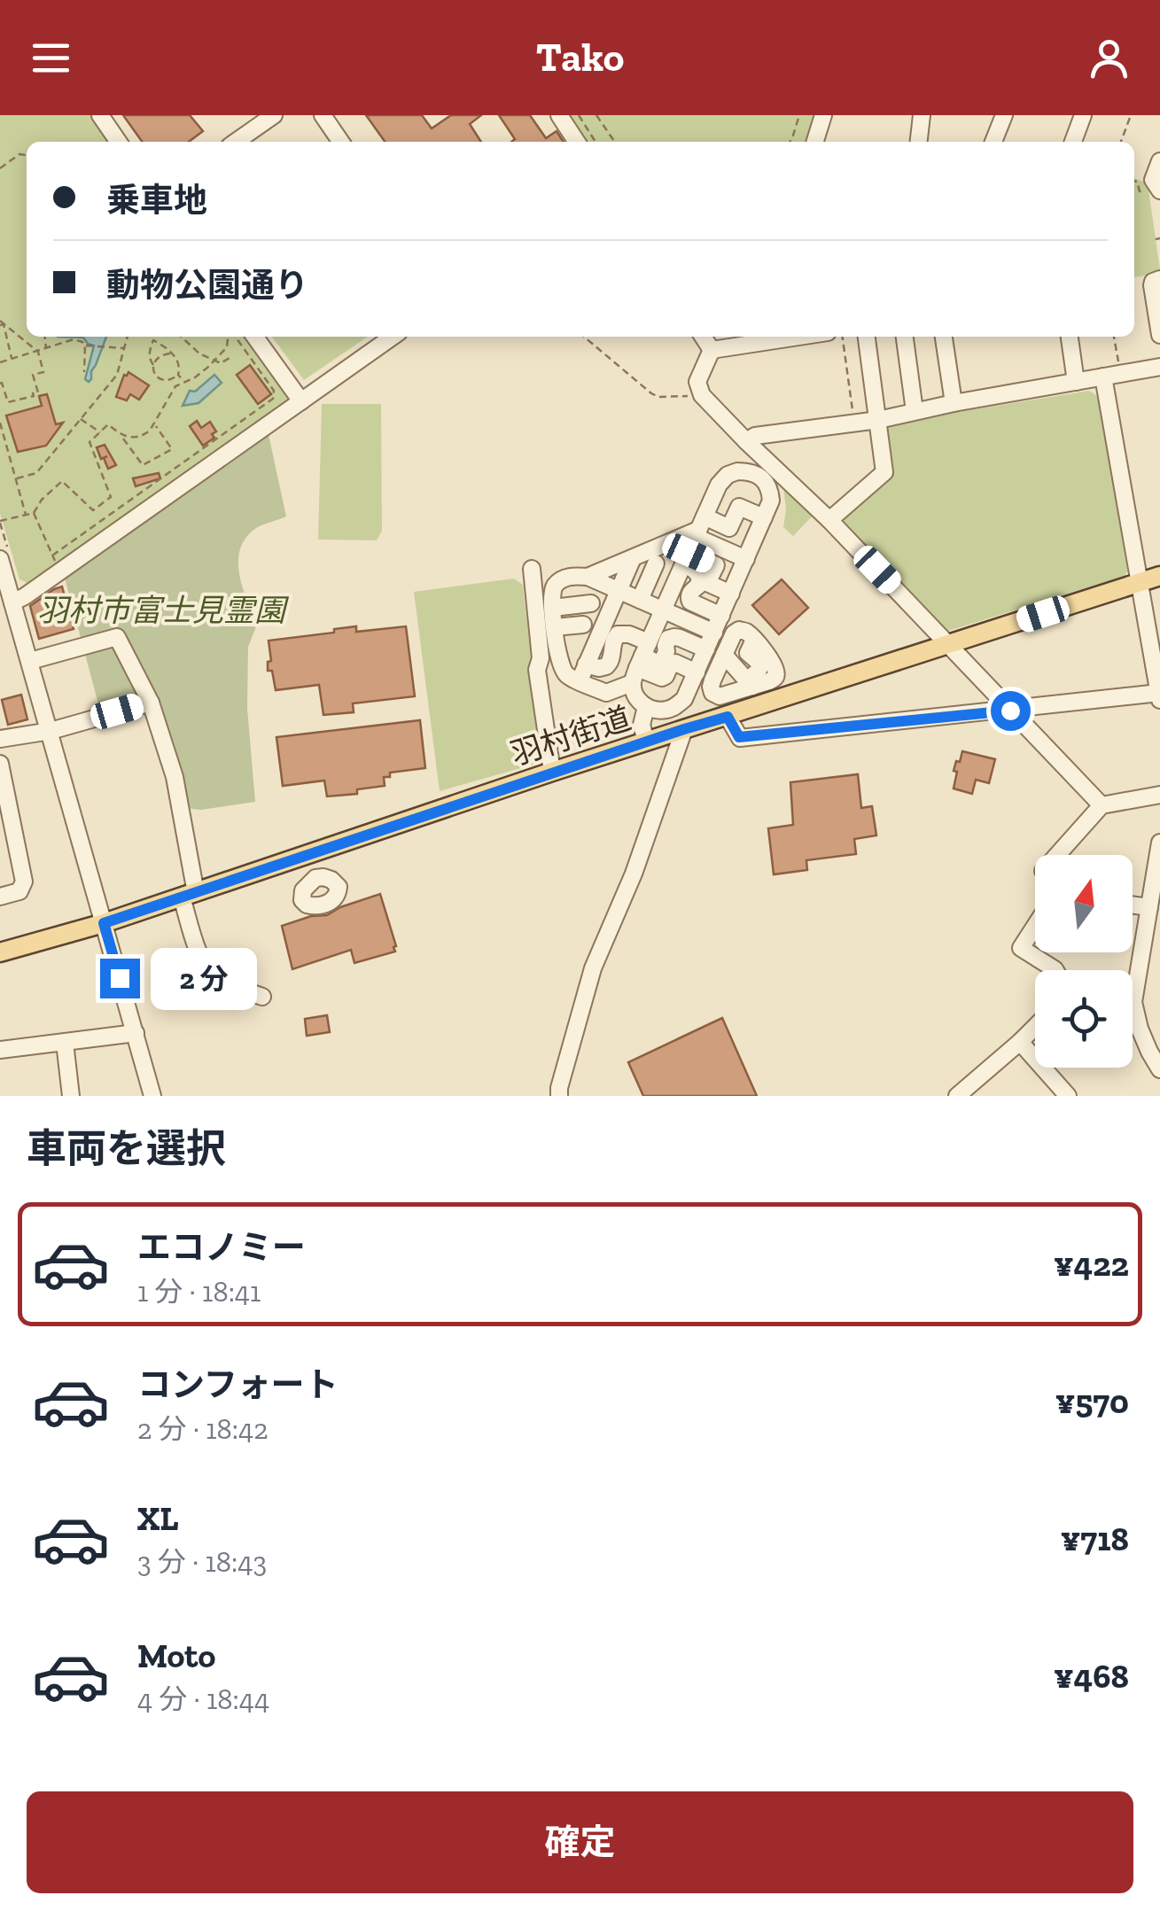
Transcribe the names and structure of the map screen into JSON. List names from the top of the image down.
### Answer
{
  "streets": {
    "main road": ["羽村街道"]
  },
  "parks": ["羽村市富士見霊園"],
  "north": "top",
  "page": {
    "header": "Tako",
    "banner": ["乗車地", "動物公園通り"],
    "bubble": "2 分",
    "heading": "車両を選択",
    "list": [
      {
        "name": "エコノミー",
        "note": "1 分 · 18:41",
        "value": "¥422"
      },
      {
        "name": "コンフォート",
        "note": "2 分 · 18:42",
        "value": "¥570"
      },
      {
        "name": "XL",
        "note": "3 分 · 18:43",
        "value": "¥718"
      },
      {
        "name": "Moto",
        "note": "4 分 · 18:44",
        "value": "¥468"
      }
    ],
    "buttons": "確定"
  }
}
